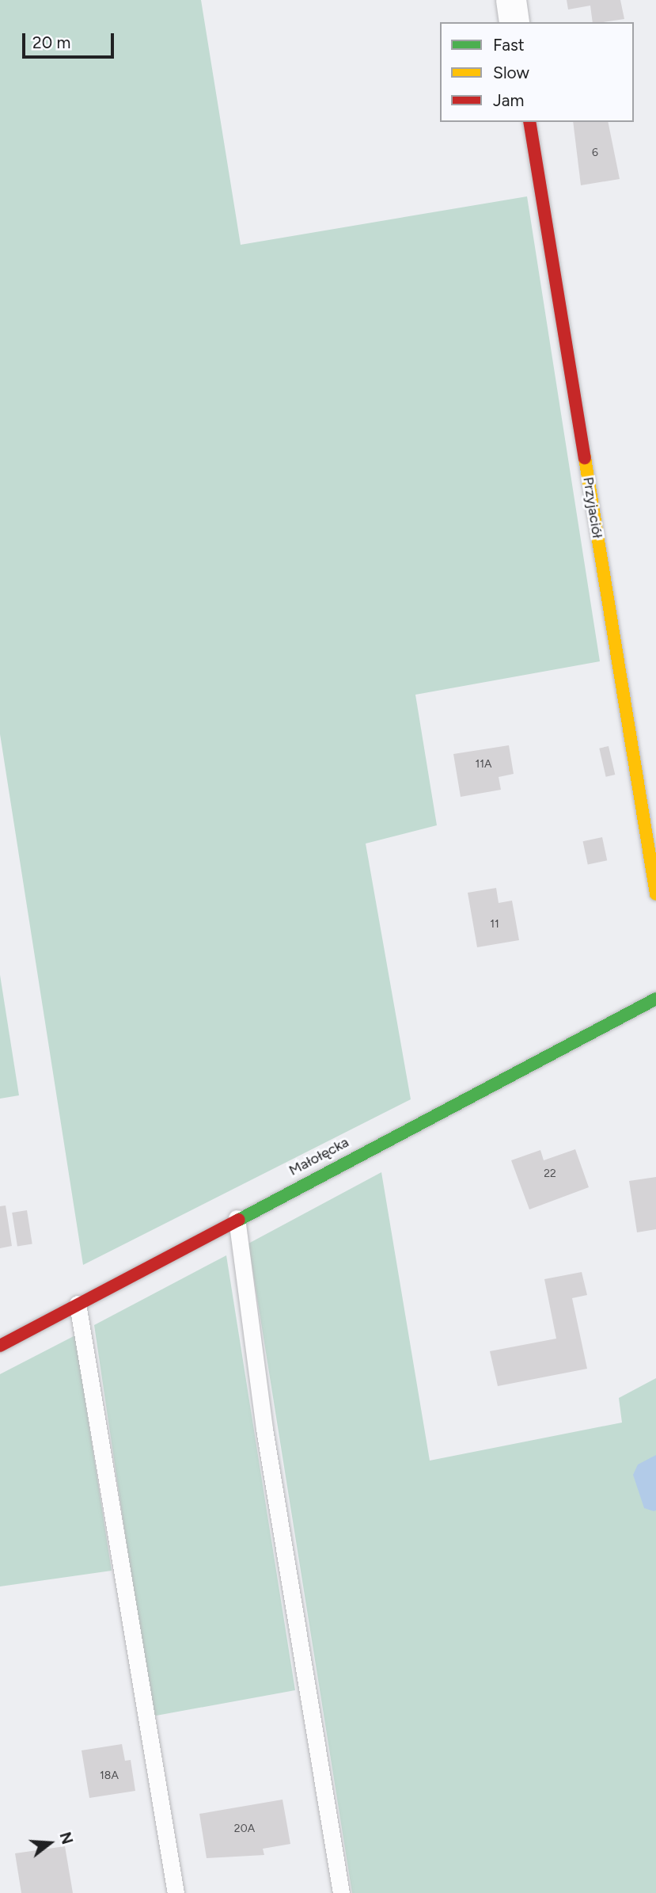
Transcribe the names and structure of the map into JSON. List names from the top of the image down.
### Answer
{
  "streets": {
    "street": ["Przyjaciół", "Małołęcka"]
  },
  "house_numbers": [
    "6",
    "11A",
    "11",
    "22",
    "18A",
    "20A"
  ],
  "legend": ["Fast", "Slow", "Jam"],
  "scale_bar": "20 m",
  "north": "right"
}
